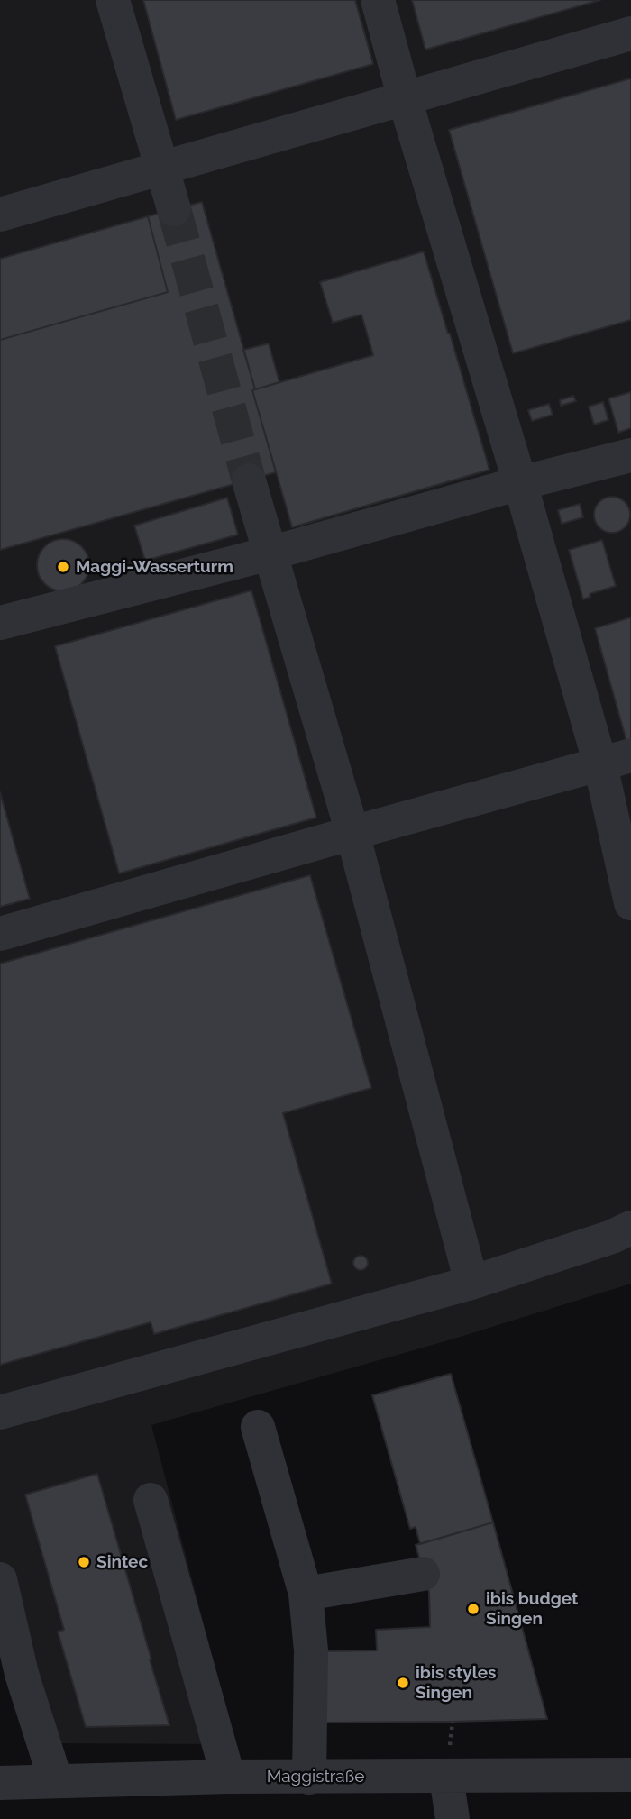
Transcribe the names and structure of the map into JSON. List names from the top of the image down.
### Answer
{
  "streets": {
    "street": ["Maggistraße"]
  },
  "places": [
    "Maggi-Wasserturm",
    "Sintec",
    "ibis budget Singen",
    "ibis styles Singen"
  ]
}
